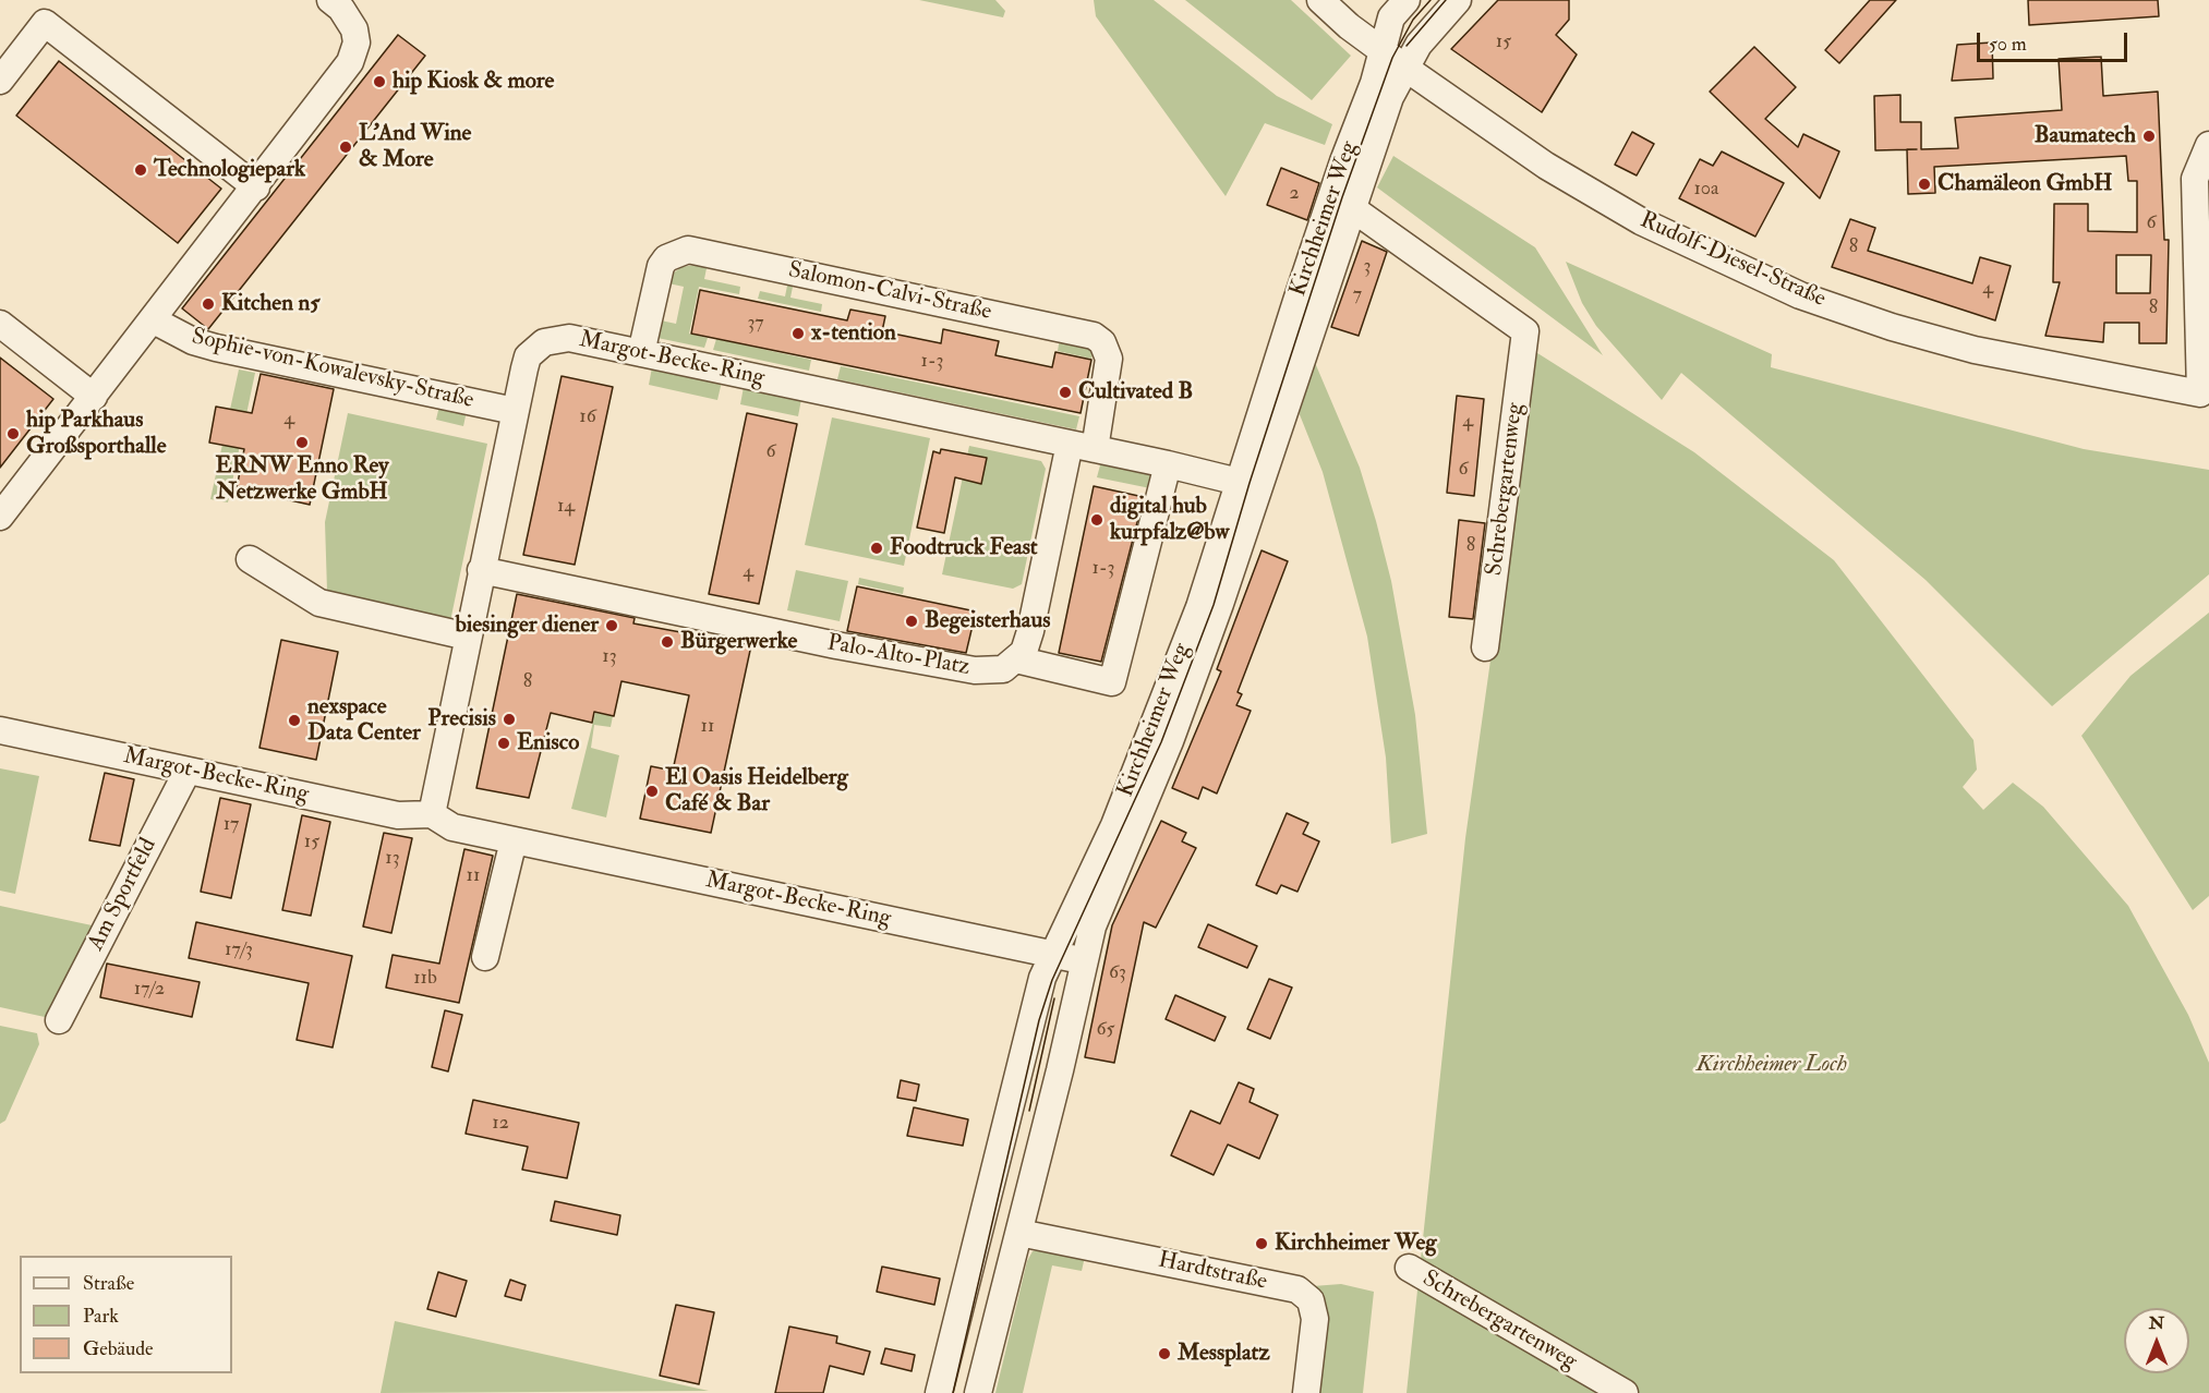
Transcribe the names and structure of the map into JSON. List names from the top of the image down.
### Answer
{
  "streets": {
    "street": [
      "Kirchheimer Weg",
      "Rudolf-Diesel-Straße",
      "Salomon-Calvi-Straße",
      "Margot-Becke-Ring",
      "Sophie-von-Kowalevsky-Straße",
      "Schrebergartenweg",
      "Palo-Alto-Platz",
      "Am Sportfeld",
      "Hardtstraße"
    ]
  },
  "crossings": [
    ["Kirchheimer Weg", "Rudolf-Diesel-Straße"],
    ["Kirchheimer Weg", "Margot-Becke-Ring"],
    ["Kirchheimer Weg", "Schrebergartenweg"],
    ["Kirchheimer Weg", "Hardtstraße"],
    ["Salomon-Calvi-Straße", "Margot-Becke-Ring"],
    ["Margot-Becke-Ring", "Sophie-von-Kowalevsky-Straße"],
    ["Margot-Becke-Ring", "Palo-Alto-Platz"],
    ["Margot-Becke-Ring", "Am Sportfeld"]
  ],
  "parks": ["Kirchheimer Loch"],
  "places": [
    "hip Kiosk & more",
    "Baumatech",
    "L'And Wine & More",
    "Technologiepark",
    "Chamäleon GmbH",
    "Kitchen n5",
    "x-tention",
    "Cultivated B",
    "hip Parkhaus Großsporthalle",
    "ERNW Enno Rey Netzwerke GmbH",
    "digital hub kurpfalz@bw",
    "Foodtruck Feast",
    "Begeisterhaus",
    "biesinger diener",
    "Bürgerwerke",
    "Precisis",
    "nexspace Data Center",
    "Enisco",
    "El Oasis Heidelberg Café & Bar",
    "Kirchheimer Weg",
    "Messplatz"
  ],
  "house_numbers": [
    "15",
    "10a",
    "2",
    "6",
    "8",
    "3",
    "4",
    "7",
    "8",
    "37",
    "1-3",
    "16",
    "4",
    "4",
    "6",
    "6",
    "14",
    "8",
    "1-3",
    "4",
    "13",
    "8",
    "11",
    "17",
    "15",
    "13",
    "11",
    "17/3",
    "63",
    "11b",
    "17/2",
    "65",
    "12"
  ],
  "legend": ["Straße", "Park", "Gebäude"],
  "scale_bar": "50 m",
  "north": "top"
}
